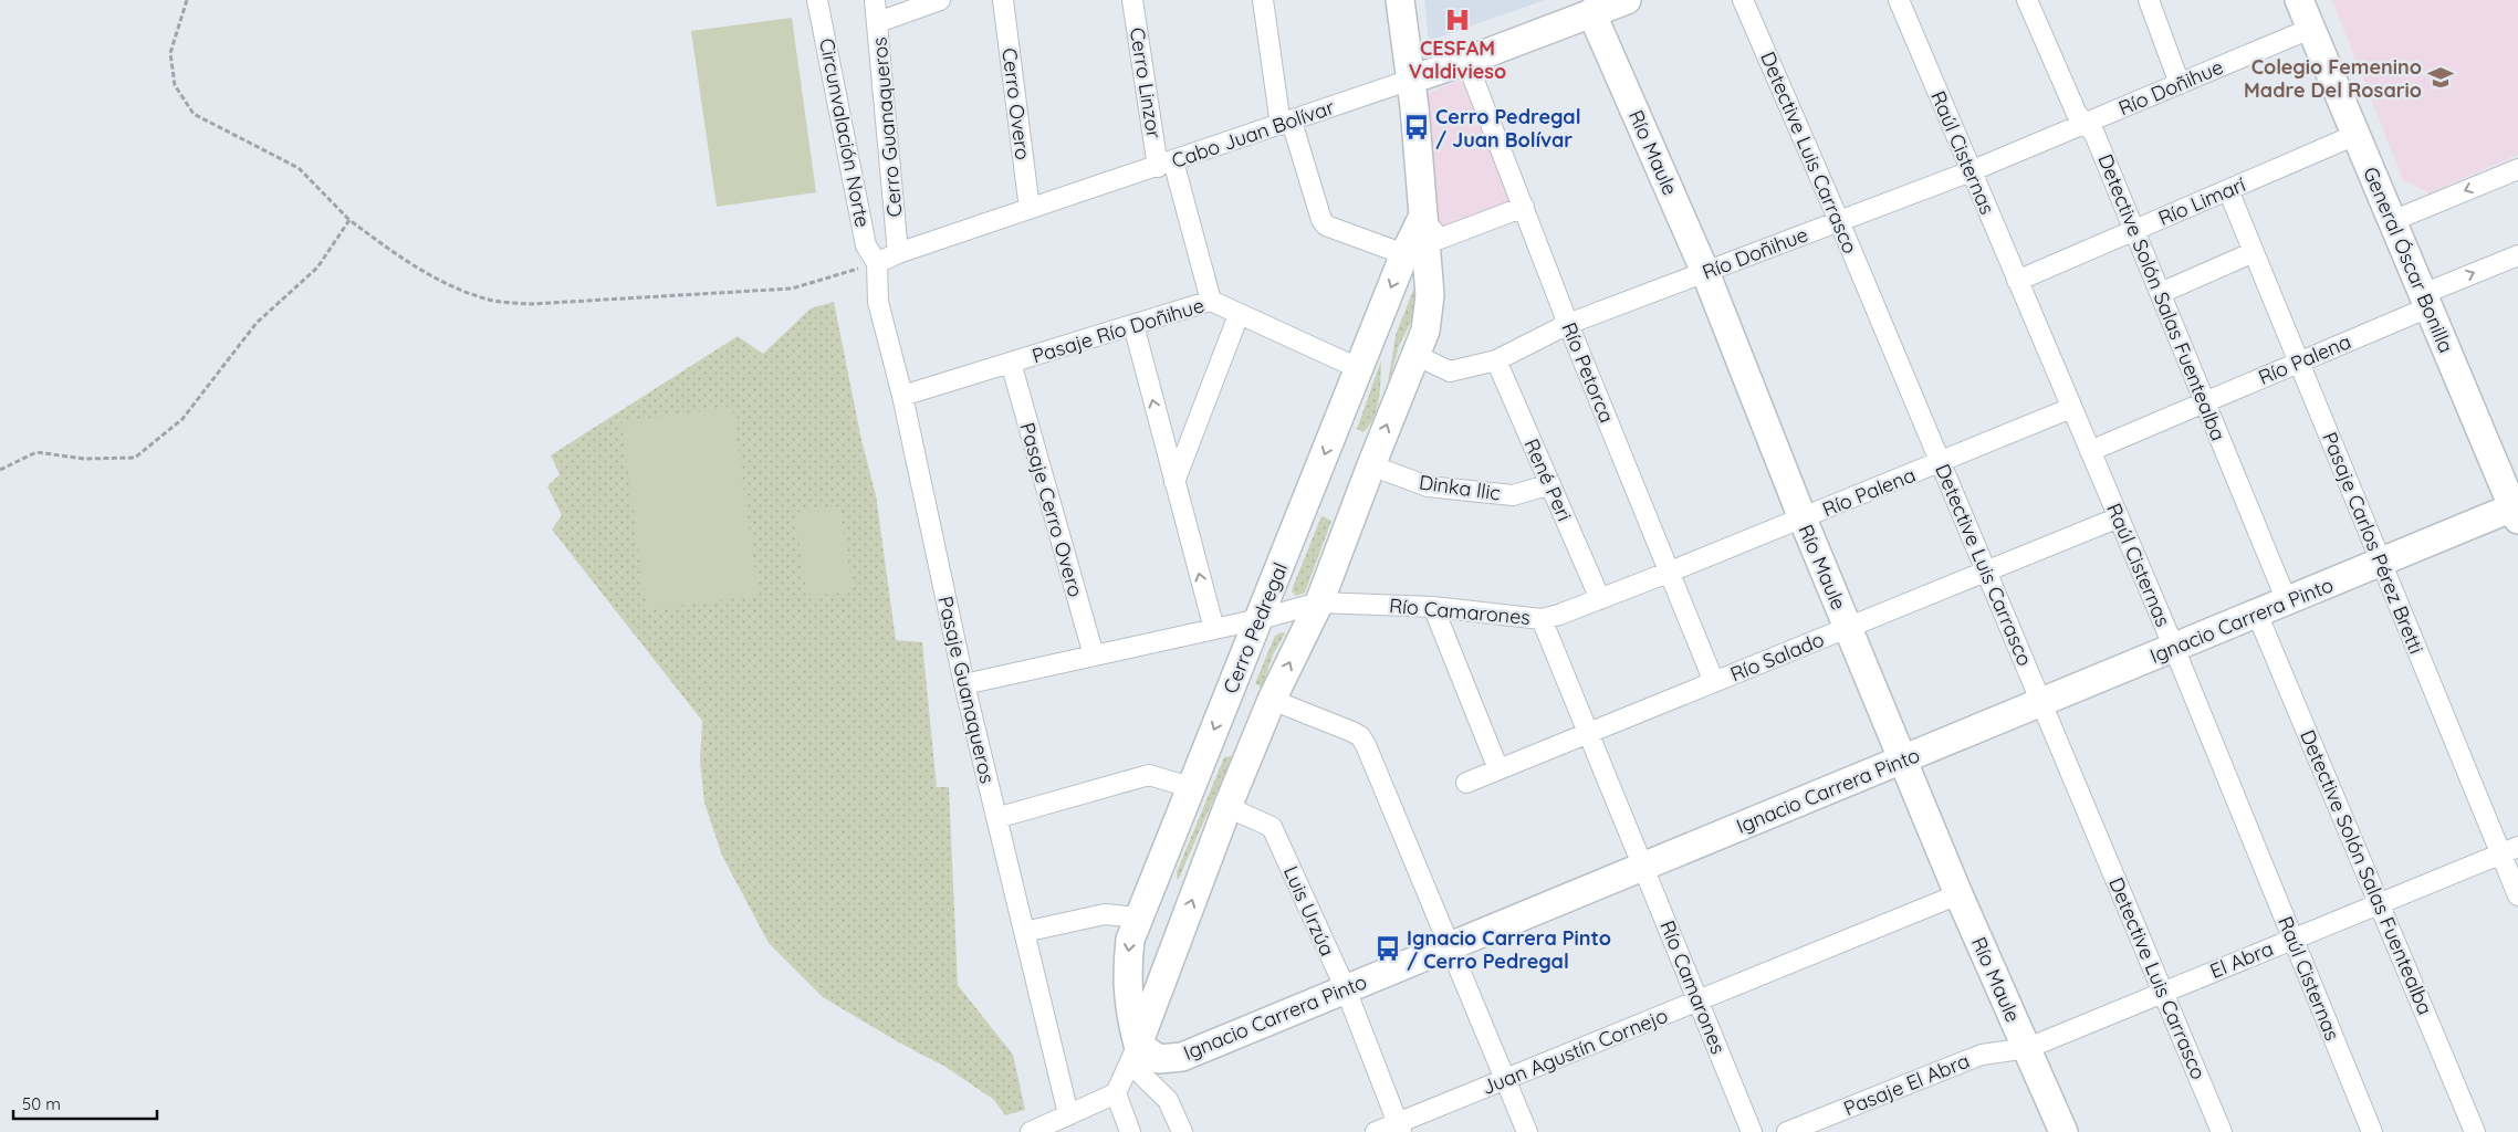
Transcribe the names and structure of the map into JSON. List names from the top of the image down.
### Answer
{
  "streets": {
    "street": [
      "Cerro Linzor",
      "Río Doñihue",
      "Cerro Overo",
      "Cerro Guanaqueros",
      "Circunvalación Norte",
      "Cabo Juan Bolívar",
      "Río Maule",
      "Detective Luis Carrasco",
      "Raúl Cisternas",
      "Río Limarí",
      "General Óscar Bonilla",
      "Detective Solón Salas Fuentealba",
      "Pasaje Río Doñihue",
      "Río Palena",
      "Río Petorca",
      "René Peri",
      "Dinka llic",
      "Pasaje Cerro Overo",
      "Pasaje Carlos Pérez Bretti",
      "Río Camarones",
      "Ignacio Carrera Pinto",
      "Cerro Pedregal",
      "Río Salado",
      "Pasaje Guanaqueros",
      "Luis Urzúa",
      "El Abra",
      "Juan Agustín Cornejo",
      "Pasaje El Abra"
    ]
  },
  "crossings": [
    ["Cerro Linzor", "Cabo Juan Bolívar"],
    ["Cerro Linzor", "Pasaje Río Doñihue"],
    ["Río Doñihue", "Río Maule"],
    ["Río Doñihue", "Detective Luis Carrasco"],
    ["Río Doñihue", "Raúl Cisternas"],
    ["Río Doñihue", "General Óscar Bonilla"],
    ["Río Doñihue", "Detective Solón Salas Fuentealba"],
    ["Río Doñihue", "Río Petorca"],
    ["Río Doñihue", "René Peri"],
    ["Cerro Overo", "Cabo Juan Bolívar"],
    ["Cerro Guanaqueros", "Cabo Juan Bolívar"],
    ["Circunvalación Norte", "Cabo Juan Bolívar"],
    ["Circunvalación Norte", "Pasaje Guanaqueros"],
    ["Cabo Juan Bolívar", "Río Maule"],
    ["Cabo Juan Bolívar", "Río Petorca"],
    ["Cabo Juan Bolívar", "Pasaje Guanaqueros"],
    ["Río Maule", "Río Palena"],
    ["Río Maule", "Ignacio Carrera Pinto"],
    ["Río Maule", "Río Salado"],
    ["Río Maule", "El Abra"],
    ["Río Maule", "Juan Agustín Cornejo"],
    ["Río Maule", "Pasaje El Abra"],
    ["Detective Luis Carrasco", "Río Palena"],
    ["Detective Luis Carrasco", "Ignacio Carrera Pinto"],
    ["Detective Luis Carrasco", "Río Salado"],
    ["Detective Luis Carrasco", "El Abra"],
    ["Raúl Cisternas", "Río Limarí"],
    ["Raúl Cisternas", "Río Palena"],
    ["Raúl Cisternas", "Ignacio Carrera Pinto"],
    ["Raúl Cisternas", "Río Salado"],
    ["Raúl Cisternas", "El Abra"],
    ["Río Limarí", "General Óscar Bonilla"],
    ["Río Limarí", "Detective Solón Salas Fuentealba"],
    ["Río Limarí", "Pasaje Carlos Pérez Bretti"],
    ["General Óscar Bonilla", "Río Palena"],
    ["General Óscar Bonilla", "Ignacio Carrera Pinto"],
    ["Detective Solón Salas Fuentealba", "Río Palena"],
    ["Detective Solón Salas Fuentealba", "Ignacio Carrera Pinto"],
    ["Detective Solón Salas Fuentealba", "El Abra"],
    ["Pasaje Río Doñihue", "Pasaje Cerro Overo"],
    ["Pasaje Río Doñihue", "Cerro Pedregal"],
    ["Pasaje Río Doñihue", "Pasaje Guanaqueros"],
    ["Río Palena", "Río Petorca"],
    ["Río Palena", "René Peri"],
    ["Río Palena", "Pasaje Carlos Pérez Bretti"],
    ["Río Palena", "Río Camarones"],
    ["Río Petorca", "Río Salado"],
    ["René Peri", "Dinka llic"],
    ["Pasaje Cerro Overo", "Río Camarones"],
    ["Pasaje Carlos Pérez Bretti", "Ignacio Carrera Pinto"],
    ["Pasaje Carlos Pérez Bretti", "El Abra"],
    ["Río Camarones", "Ignacio Carrera Pinto"],
    ["Río Camarones", "Cerro Pedregal"],
    ["Río Camarones", "Río Salado"],
    ["Río Camarones", "Pasaje Guanaqueros"],
    ["Río Camarones", "Juan Agustín Cornejo"],
    ["Ignacio Carrera Pinto", "Cerro Pedregal"],
    ["Ignacio Carrera Pinto", "Luis Urzúa"],
    ["Luis Urzúa", "Juan Agustín Cornejo"],
    ["El Abra", "Pasaje El Abra"]
  ],
  "places": {
    "hospital": ["CESFAM Valdivieso"],
    "school or university": ["Colegio Femenino Madre Del Rosario"],
    "bus stop": ["Cerro Pedregal / Juan Bolívar", "Ignacio Carrera Pinto / Cerro Pedregal"]
  },
  "scale_bar": "50 m"
}
